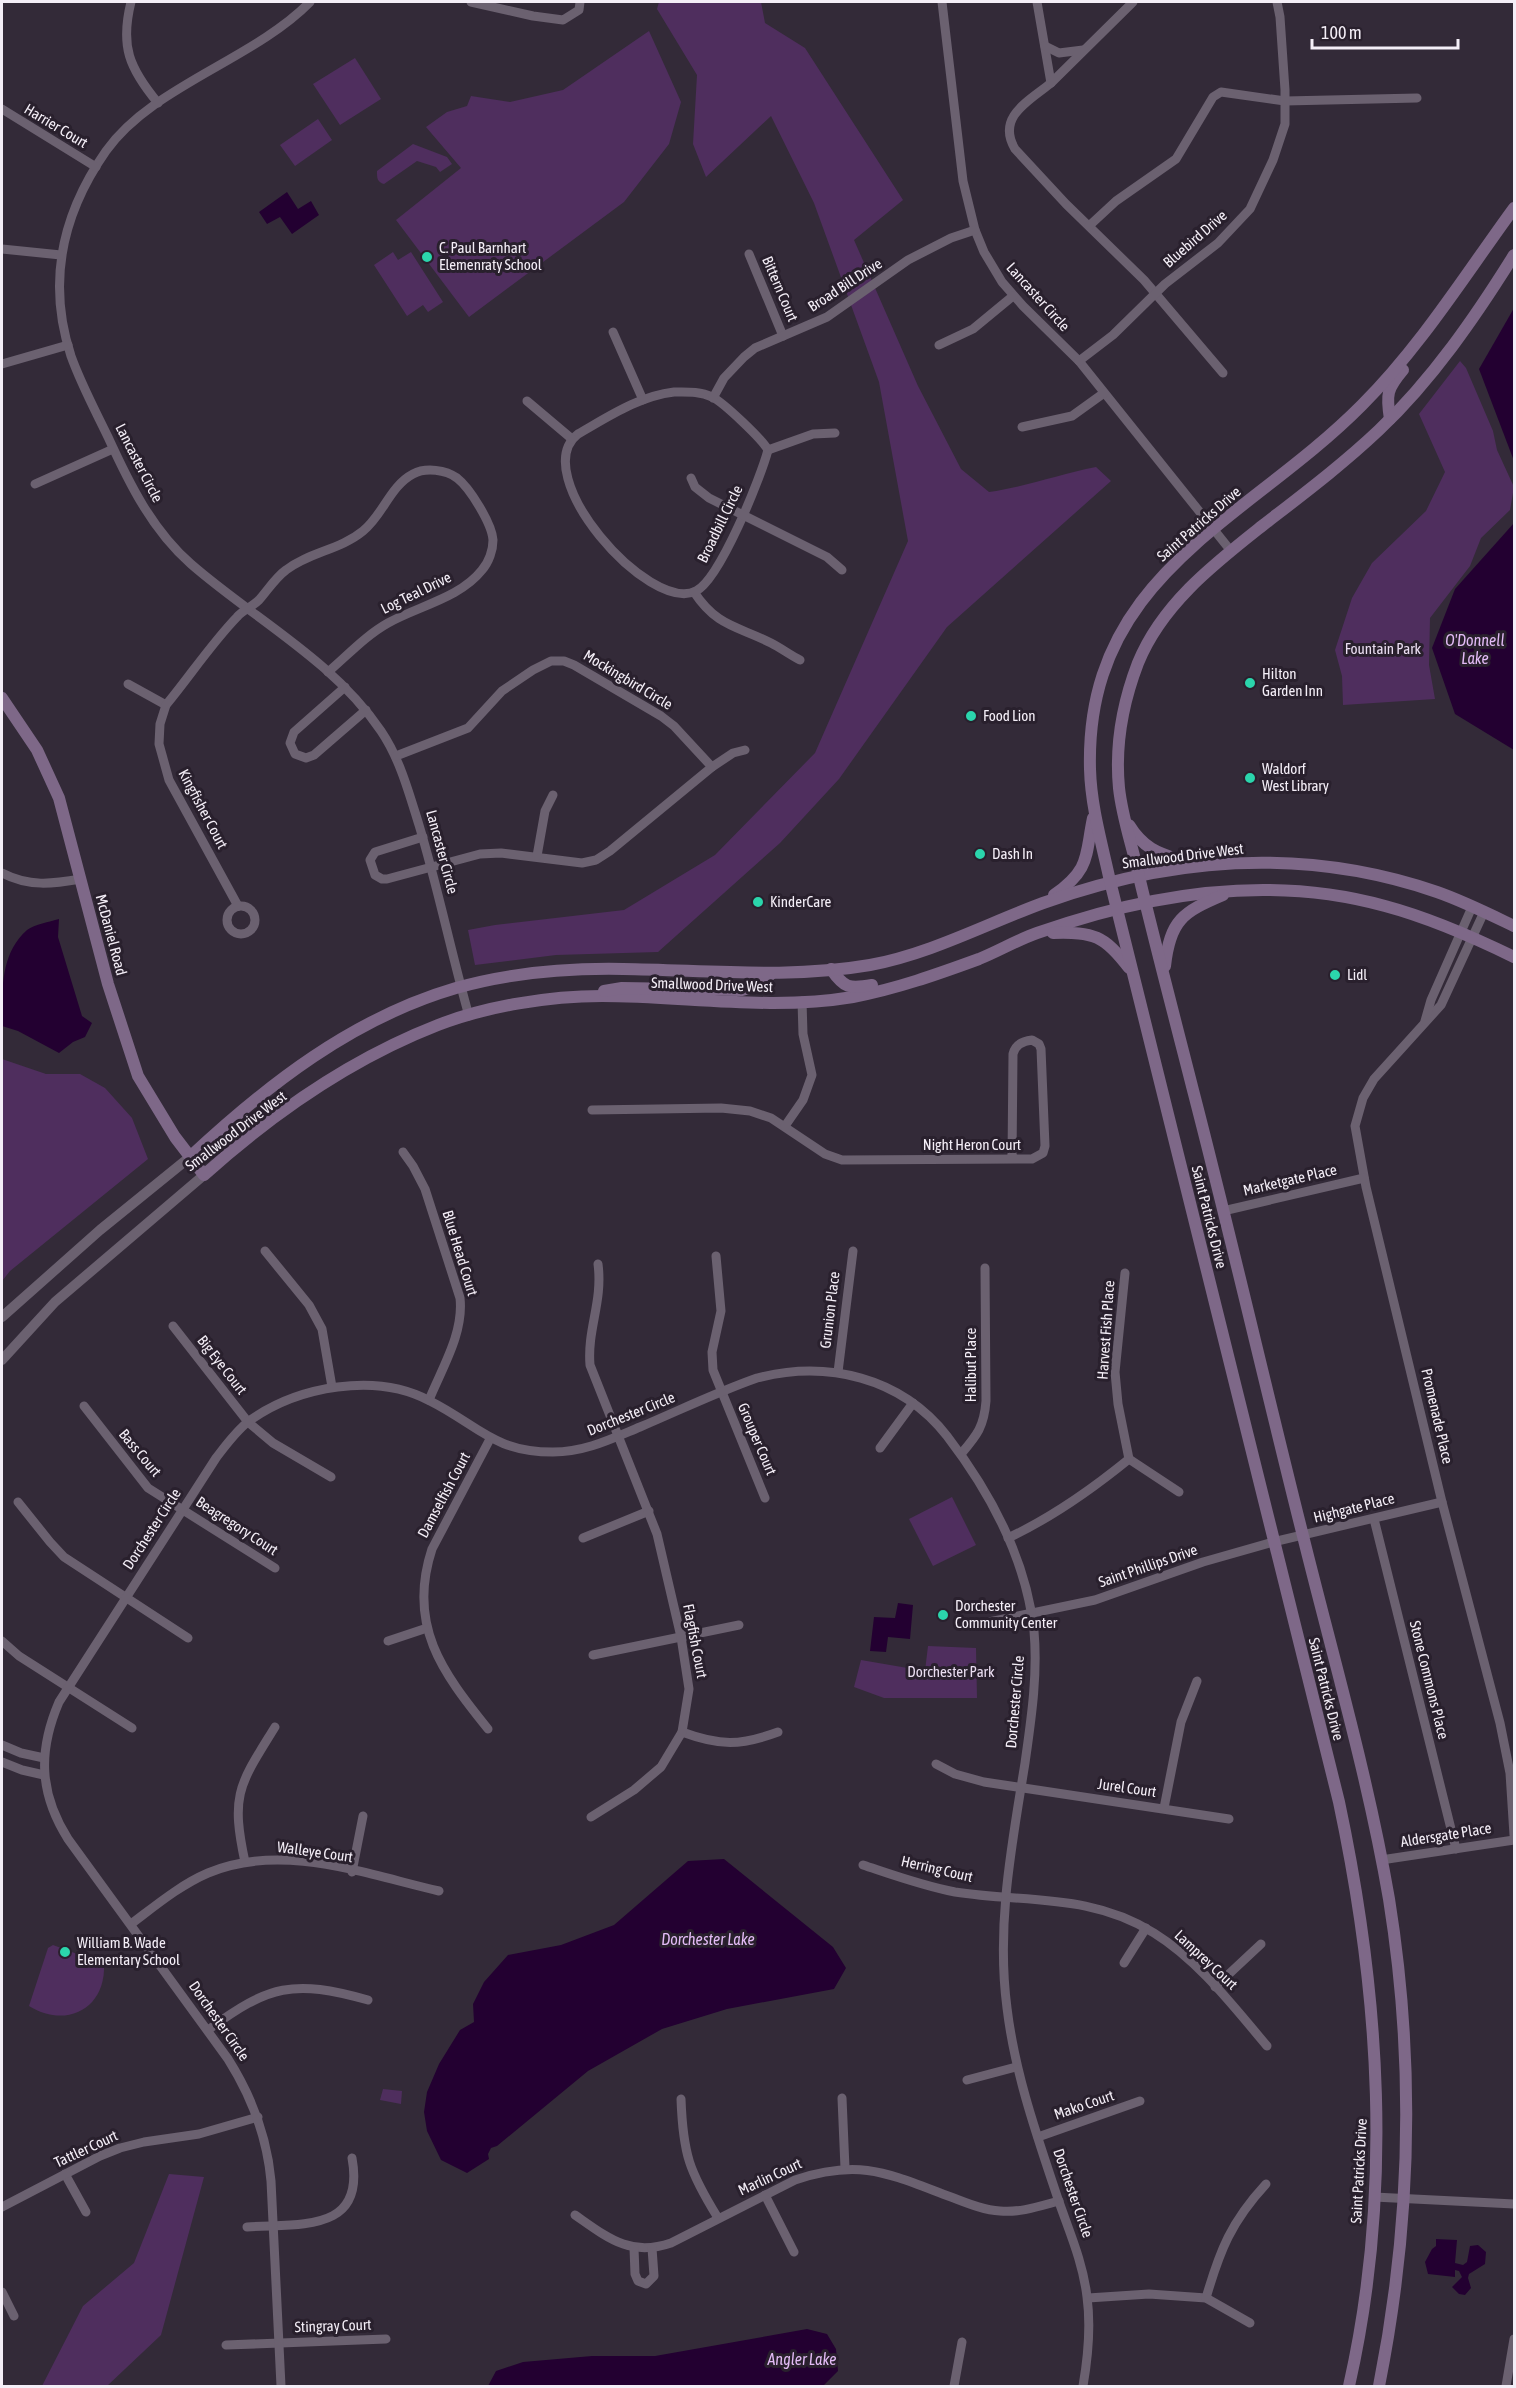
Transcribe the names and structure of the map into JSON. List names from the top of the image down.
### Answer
{
  "streets": {
    "main road": ["Saint Patricks Drive", "Smallwood Drive West", "McDaniel Road"],
    "street": [
      "Harrier Court",
      "Bluebird Drive",
      "Broad Bill Drive",
      "Bittern Court",
      "Lancaster Circle",
      "Broadbill Circle",
      "Log Teal Drive",
      "Mockingbird Circle",
      "Kingfisher Court",
      "Night Heron Court",
      "Marketgate Place",
      "Blue Head Court",
      "Grunion Place",
      "Harvest Fish Place",
      "Big Eye Court",
      "Halibut Place",
      "Dorchester Circle",
      "Promenade Place",
      "Grouper Court",
      "Bass Court",
      "Damselfish Court",
      "Highgate Place",
      "Beagregory Court",
      "Saint Phillips Drive",
      "Flagfish Court",
      "Stone Commons Place",
      "Jurel Court",
      "Aldersgate Place",
      "Walleye Court",
      "Herring Court",
      "Lamprey Court",
      "Mako Court",
      "Tattler Court",
      "Marlin Court",
      "Stingray Court"
    ]
  },
  "crossings": [
    ["Harrier Court", "Lancaster Circle"],
    ["Bluebird Drive", "Lancaster Circle"],
    ["Broad Bill Drive", "Bittern Court"],
    ["Broad Bill Drive", "Lancaster Circle"],
    ["Broad Bill Drive", "Broadbill Circle"],
    ["Lancaster Circle", "Saint Patricks Drive"],
    ["Lancaster Circle", "Log Teal Drive"],
    ["Lancaster Circle", "Mockingbird Circle"],
    ["Lancaster Circle", "Kingfisher Court"],
    ["Lancaster Circle", "Smallwood Drive West"],
    ["Saint Patricks Drive", "Smallwood Drive West"],
    ["Saint Patricks Drive", "Marketgate Place"],
    ["Saint Patricks Drive", "Highgate Place"],
    ["Saint Patricks Drive", "Saint Phillips Drive"],
    ["Saint Patricks Drive", "Aldersgate Place"],
    ["Log Teal Drive", "Kingfisher Court"],
    ["Smallwood Drive West", "McDaniel Road"],
    ["Smallwood Drive West", "Promenade Place"],
    ["Marketgate Place", "Promenade Place"],
    ["Blue Head Court", "Dorchester Circle"],
    ["Grunion Place", "Dorchester Circle"],
    ["Big Eye Court", "Dorchester Circle"],
    ["Halibut Place", "Dorchester Circle"],
    ["Dorchester Circle", "Grouper Court"],
    ["Dorchester Circle", "Bass Court"],
    ["Dorchester Circle", "Damselfish Court"],
    ["Dorchester Circle", "Beagregory Court"],
    ["Dorchester Circle", "Saint Phillips Drive"],
    ["Dorchester Circle", "Flagfish Court"],
    ["Dorchester Circle", "Jurel Court"],
    ["Dorchester Circle", "Walleye Court"],
    ["Dorchester Circle", "Herring Court"],
    ["Dorchester Circle", "Lamprey Court"],
    ["Dorchester Circle", "Mako Court"],
    ["Dorchester Circle", "Tattler Court"],
    ["Dorchester Circle", "Marlin Court"],
    ["Dorchester Circle", "Stingray Court"],
    ["Promenade Place", "Highgate Place"],
    ["Bass Court", "Beagregory Court"],
    ["Highgate Place", "Saint Phillips Drive"],
    ["Highgate Place", "Stone Commons Place"],
    ["Stone Commons Place", "Aldersgate Place"],
    ["Herring Court", "Lamprey Court"]
  ],
  "water": ["O'Donnell Lake", "Dorchester Lake", "Angler Lake"],
  "parks": ["Fountain Park", "Dorchester Park"],
  "places": [
    "C. Paul Barnhart Elemenraty School",
    "Hilton Garden Inn",
    "Food Lion",
    "Waldorf West Library",
    "Dash In",
    "KinderCare",
    "Lidl",
    "Dorchester Community Center",
    "William B. Wade Elementary School"
  ],
  "scale_bar": "100 m"
}
